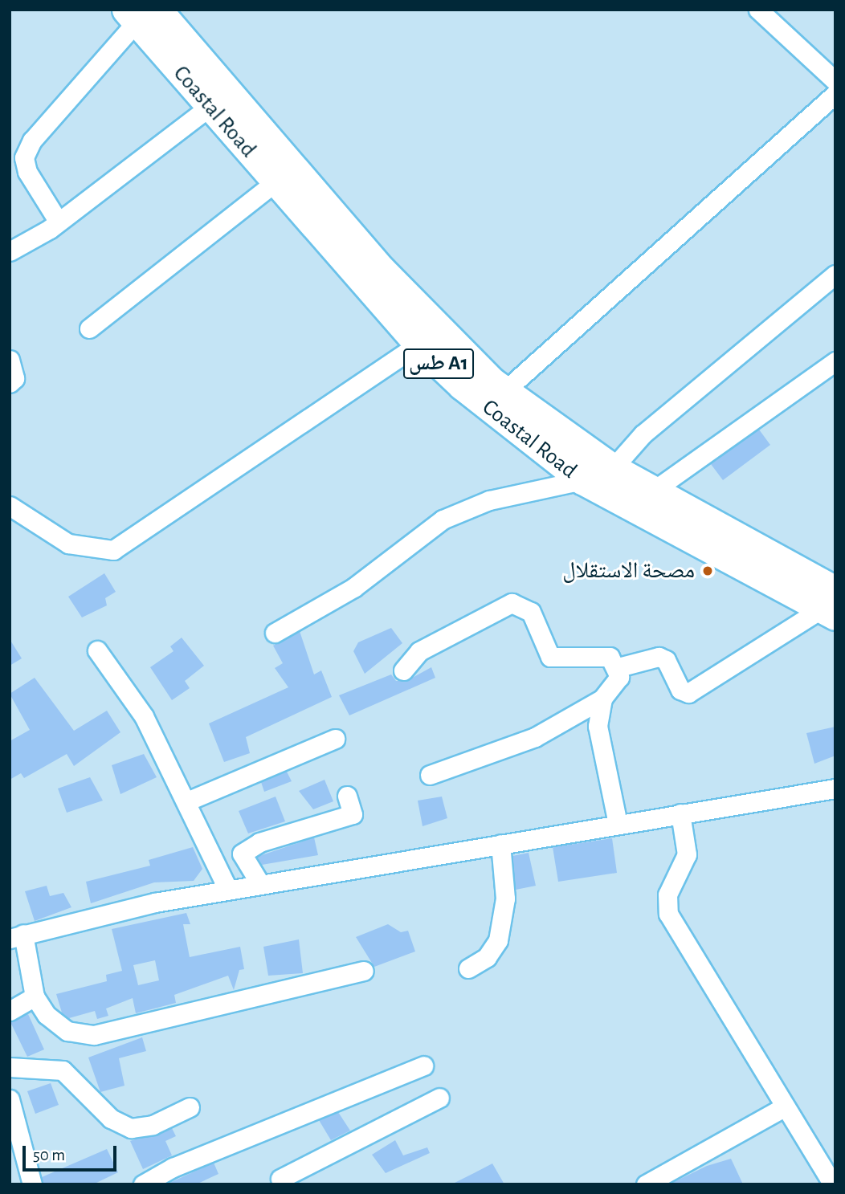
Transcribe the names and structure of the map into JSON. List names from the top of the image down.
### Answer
{
  "streets": {
    "highway": ["Coastal Road", "طس A1"]
  },
  "places": ["مصحة الاستقلال"],
  "scale_bar": "50 m"
}
